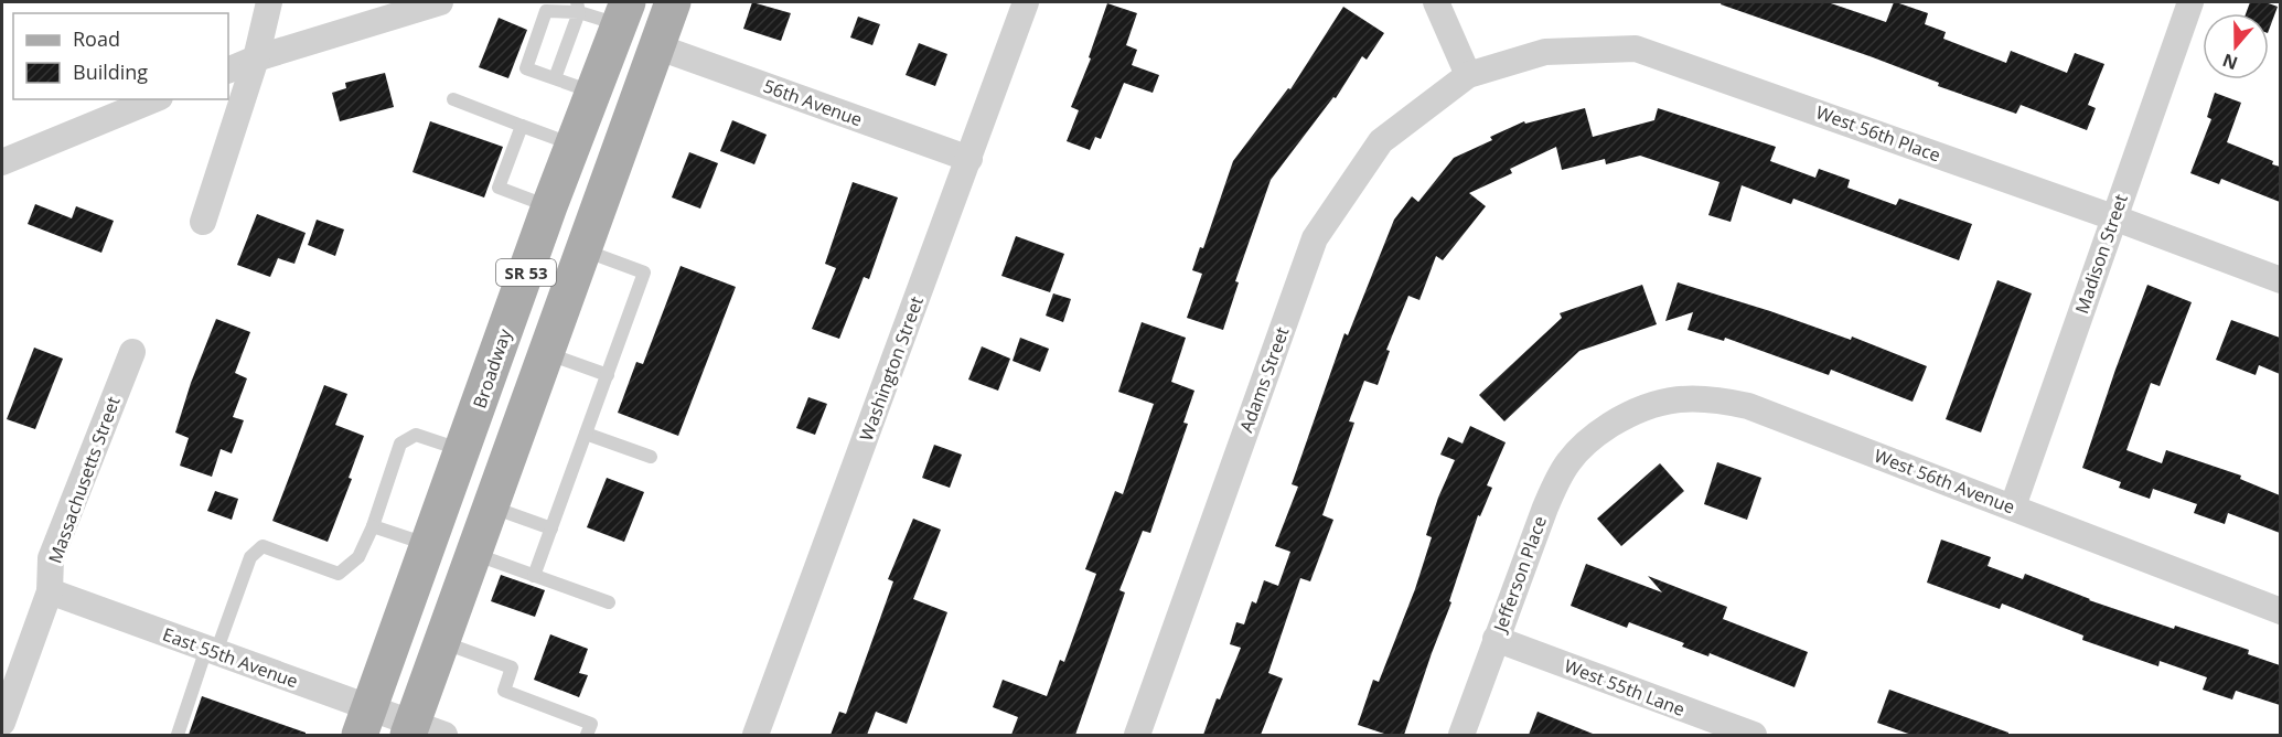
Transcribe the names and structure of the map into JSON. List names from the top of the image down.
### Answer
{
  "streets": {
    "main road": ["SR 53", "Broadway"],
    "street": [
      "56th Avenue",
      "West 56th Place",
      "Madison Street",
      "Washington Street",
      "Adams Street",
      "Massachusetts Street",
      "West 56th Avenue",
      "Jefferson Place",
      "East 55th Avenue",
      "West 55th Lane"
    ]
  },
  "crossings": [
    ["56th Avenue", "SR 53"],
    ["56th Avenue", "Washington Street"],
    ["West 56th Place", "Madison Street"],
    ["West 56th Place", "Adams Street"],
    ["Madison Street", "West 56th Avenue"],
    ["SR 53", "East 55th Avenue"],
    ["Broadway", "East 55th Avenue"],
    ["Massachusetts Street", "East 55th Avenue"],
    ["West 56th Avenue", "Jefferson Place"],
    ["Jefferson Place", "West 55th Lane"]
  ],
  "legend": ["Road", "Building"],
  "north": "bottom"
}
